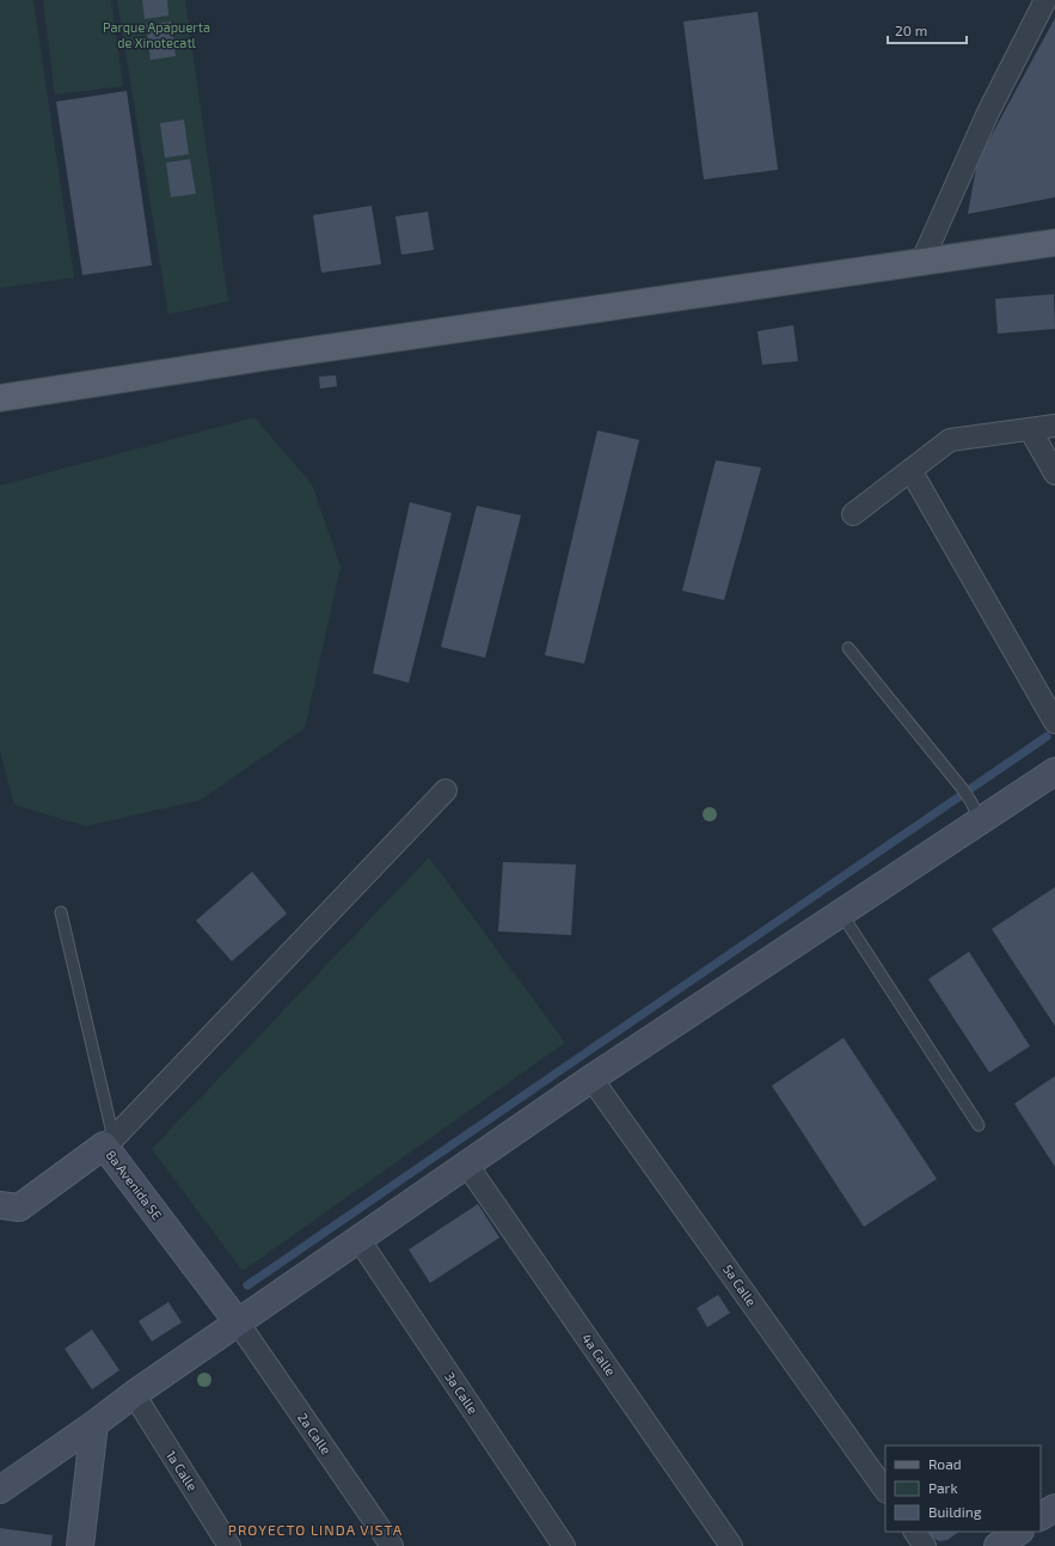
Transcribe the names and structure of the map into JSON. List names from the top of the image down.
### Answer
{
  "streets": {
    "main road": ["8a Avenida SE"],
    "street": [
      "5a Calle",
      "4a Calle",
      "3a Calle",
      "2a Calle",
      "1a Calle"
    ]
  },
  "crossings": [
    ["8a Avenida SE", "2a Calle"]
  ],
  "districts": ["PROYECTO LINDA VISTA"],
  "parks": ["Parque Apapuerta de Xinotecatl"],
  "legend": ["Road", "Park", "Building"],
  "scale_bar": "20 m"
}
